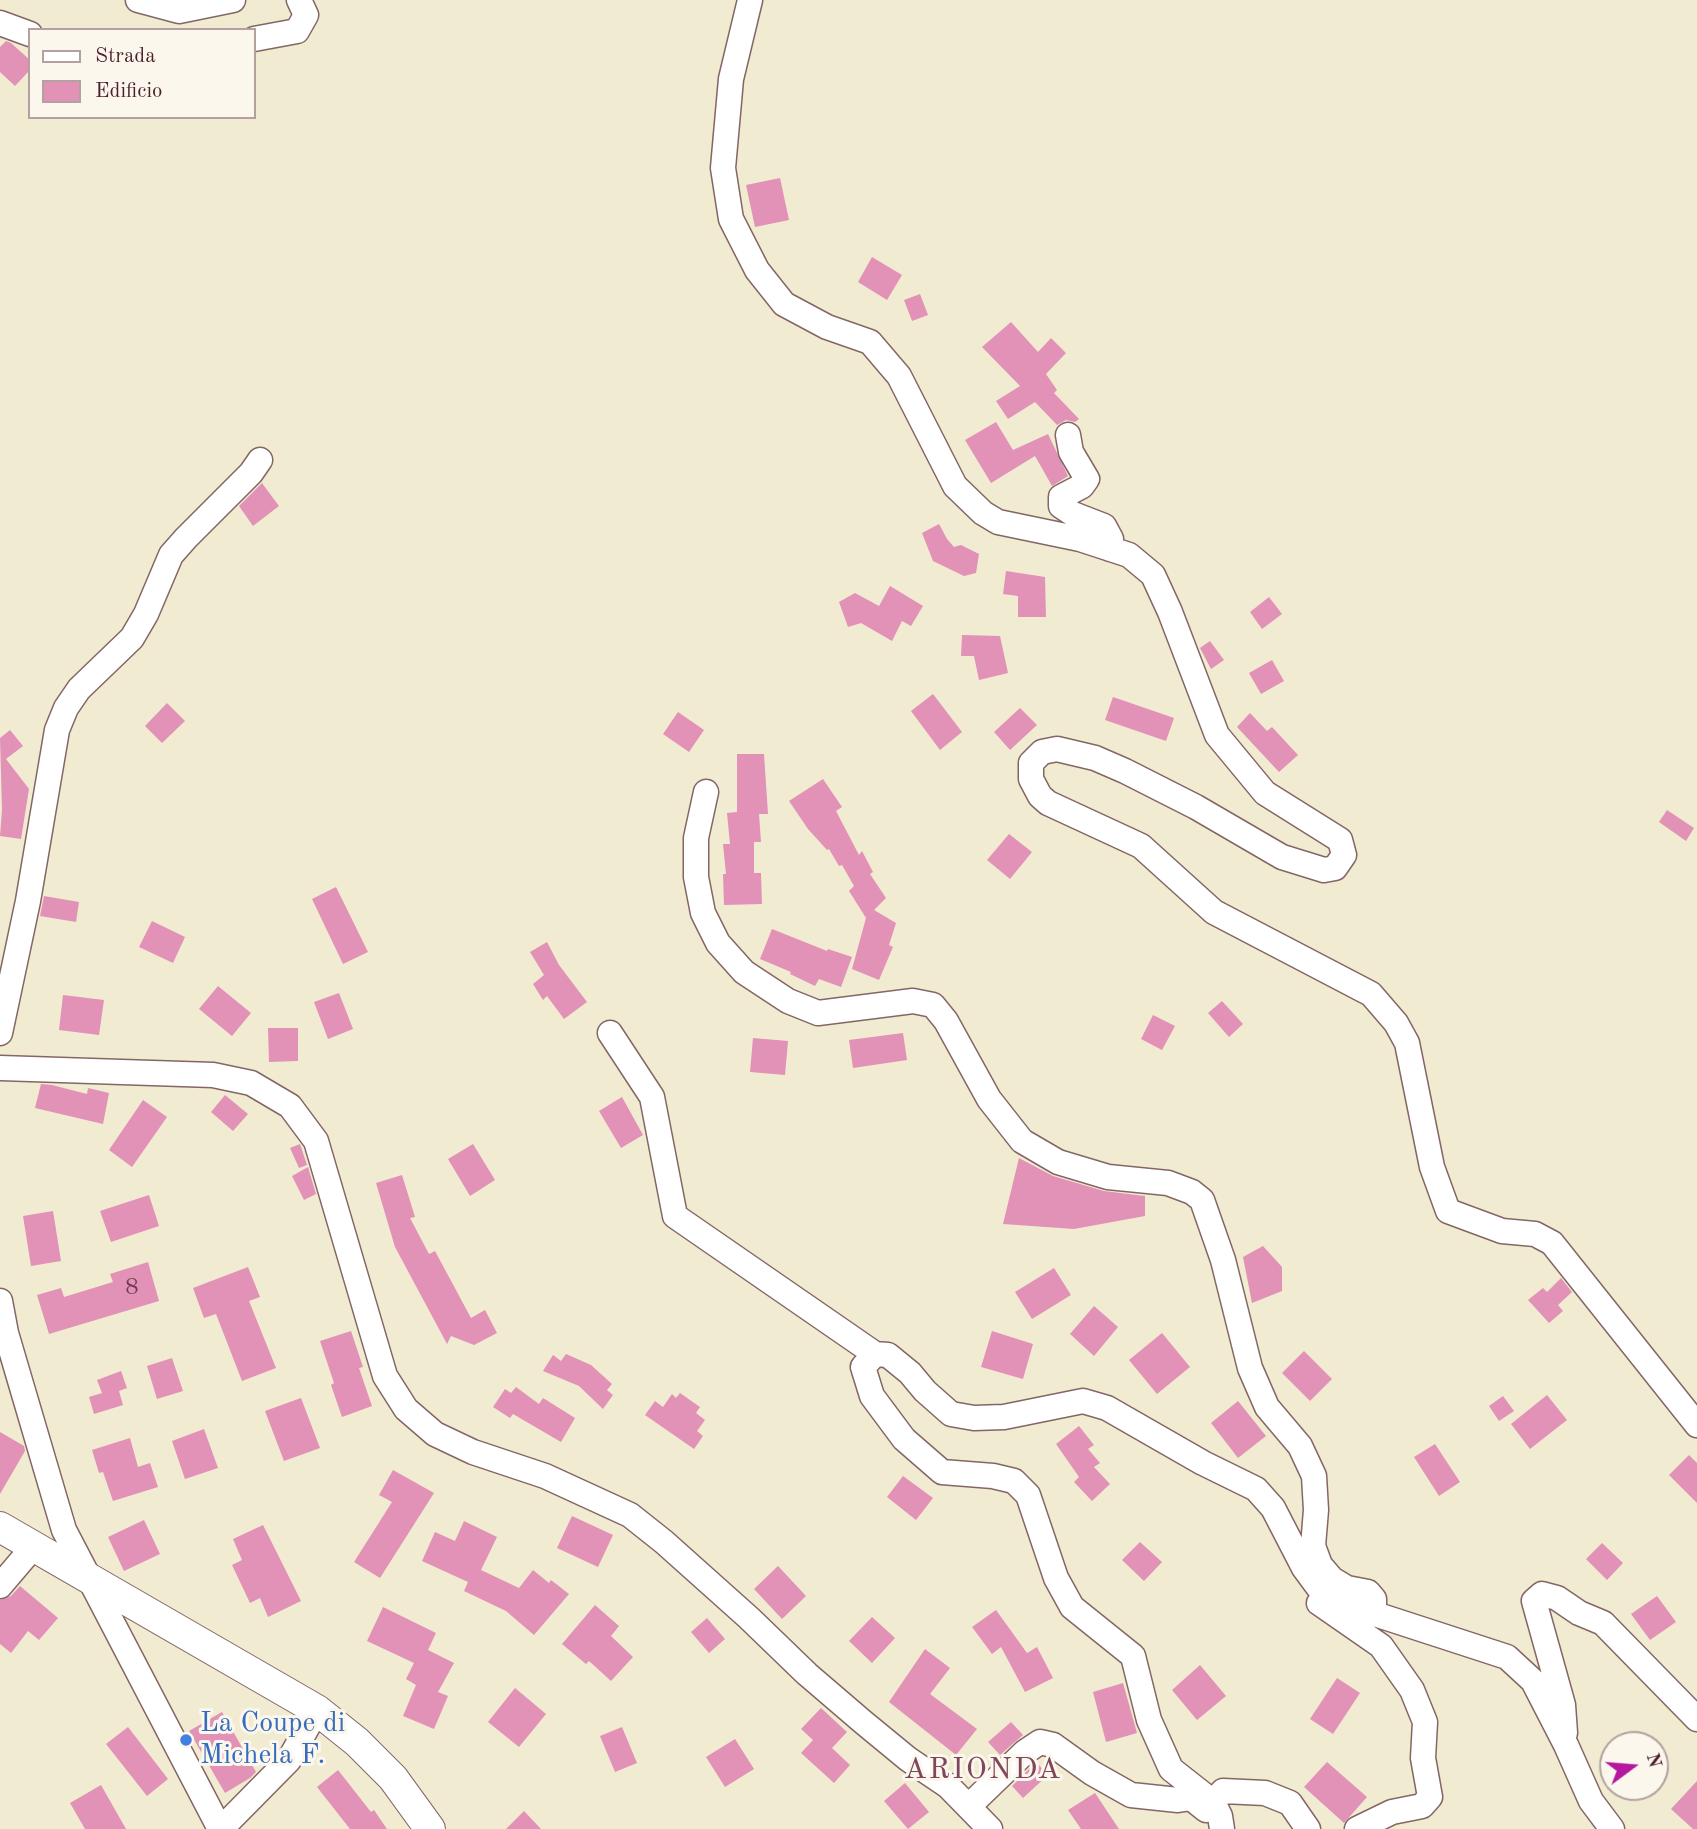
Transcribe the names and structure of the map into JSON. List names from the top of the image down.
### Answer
{
  "districts": ["ARIONDA"],
  "places": ["La Coupe di Michela F."],
  "house_numbers": ["8"],
  "legend": ["Strada", "Edificio"],
  "north": "right"
}
